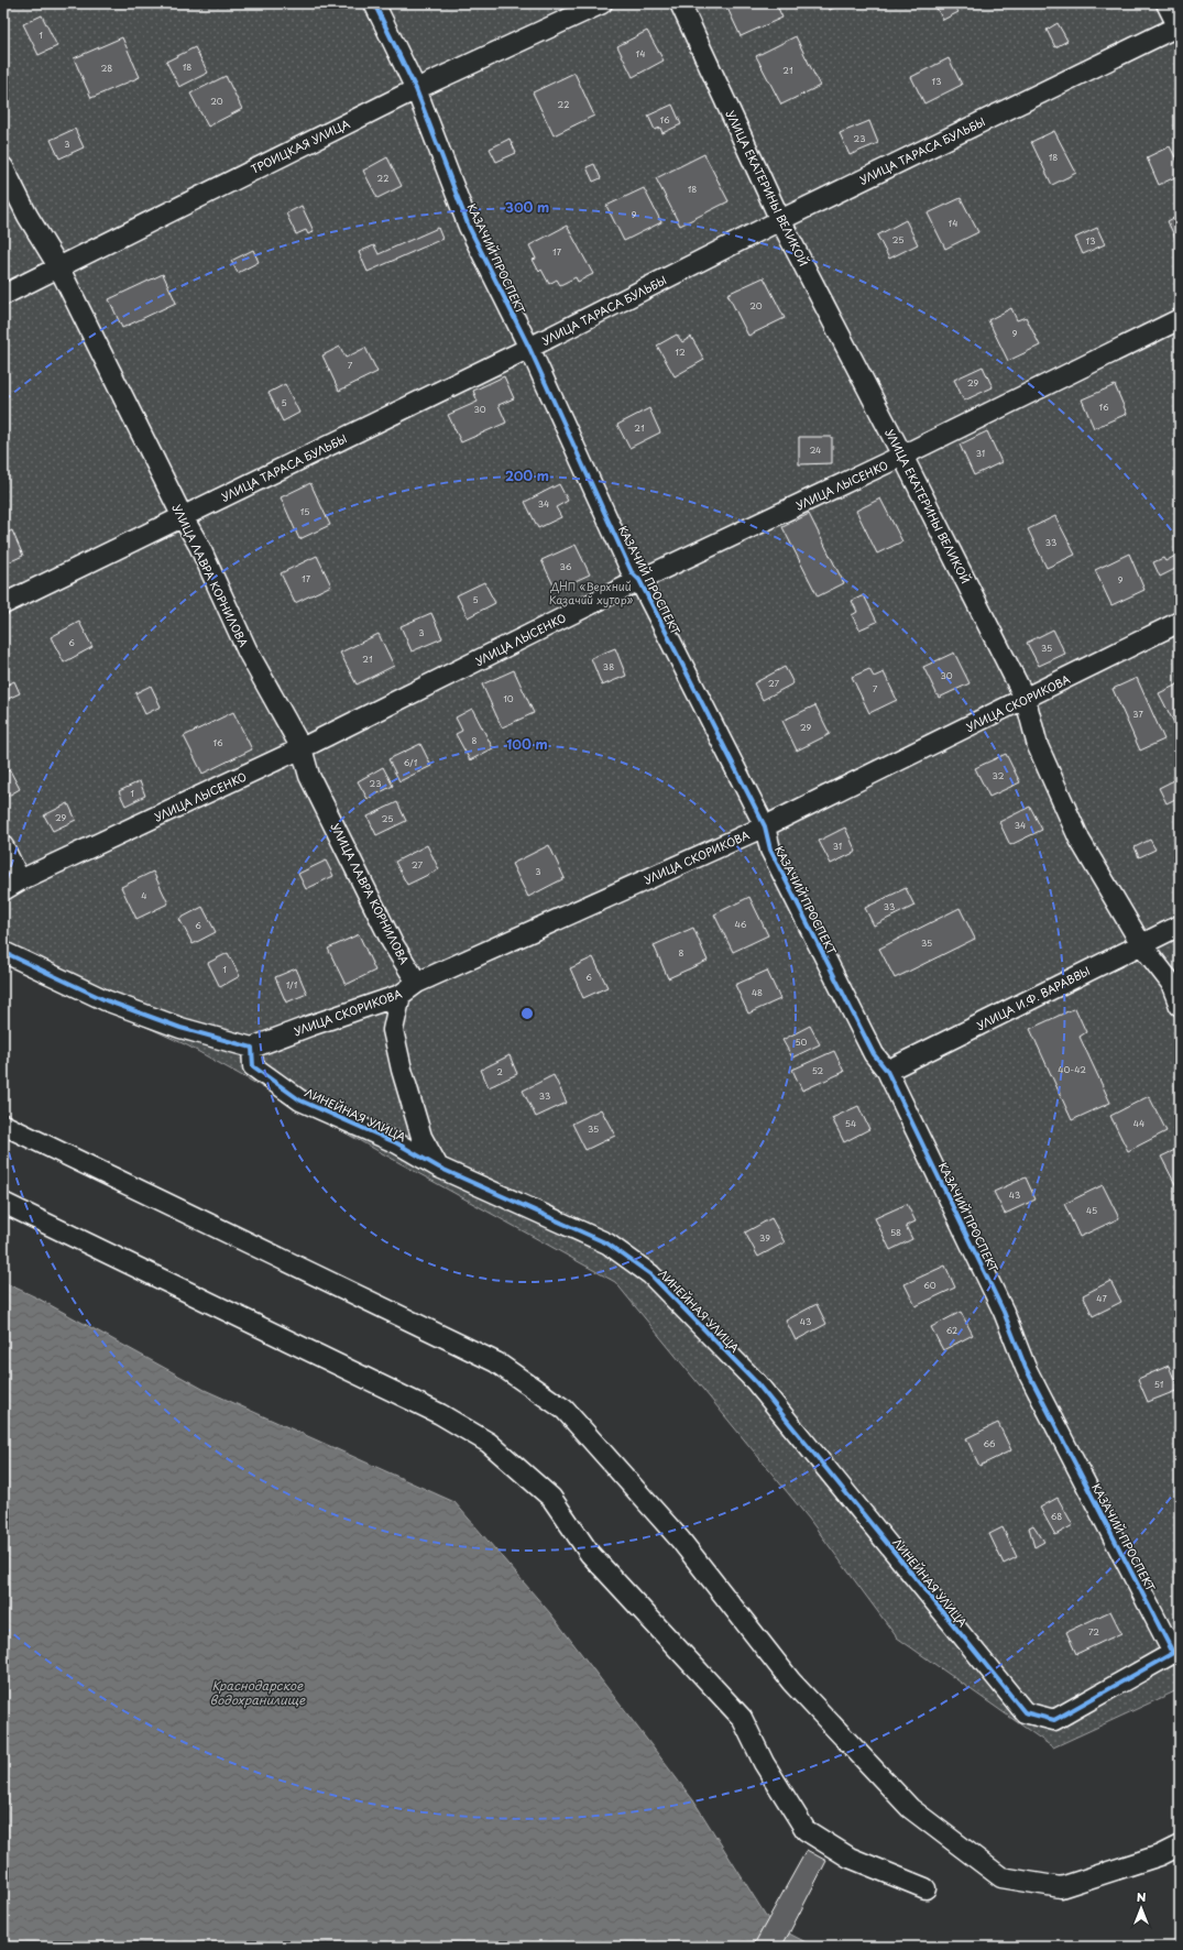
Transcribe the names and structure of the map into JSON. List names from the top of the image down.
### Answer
{
  "streets": {
    "street": [
      "ТРОИЦКАЯ УЛИЦА",
      "УЛИЦА ТАРАСА БУЛЬБЫ",
      "УЛИЦА ЕКАТЕРИНЫ ВЕЛИКОЙ",
      "КАЗАЧИЙ ПРОСПЕКТ",
      "УЛИЦА ЛЫСЕНКО",
      "УЛИЦА ЛАВРА КОРНИЛОВА",
      "УЛИЦА СКОРИКОВА",
      "УЛИЦА И.Ф. ВАРАВВЫ",
      "ЛИНЕЙНАЯ УЛИЦА"
    ]
  },
  "crossings": [
    ["ТРОИЦКАЯ УЛИЦА", "КАЗАЧИЙ ПРОСПЕКТ"],
    ["ТРОИЦКАЯ УЛИЦА", "УЛИЦА ЛАВРА КОРНИЛОВА"],
    ["УЛИЦА ТАРАСА БУЛЬБЫ", "УЛИЦА ЕКАТЕРИНЫ ВЕЛИКОЙ"],
    ["УЛИЦА ТАРАСА БУЛЬБЫ", "КАЗАЧИЙ ПРОСПЕКТ"],
    ["УЛИЦА ТАРАСА БУЛЬБЫ", "УЛИЦА ЛАВРА КОРНИЛОВА"],
    ["УЛИЦА ЕКАТЕРИНЫ ВЕЛИКОЙ", "УЛИЦА ЛЫСЕНКО"],
    ["УЛИЦА ЕКАТЕРИНЫ ВЕЛИКОЙ", "УЛИЦА СКОРИКОВА"],
    ["УЛИЦА ЕКАТЕРИНЫ ВЕЛИКОЙ", "УЛИЦА И.Ф. ВАРАВВЫ"],
    ["КАЗАЧИЙ ПРОСПЕКТ", "УЛИЦА ЛЫСЕНКО"],
    ["КАЗАЧИЙ ПРОСПЕКТ", "УЛИЦА СКОРИКОВА"],
    ["КАЗАЧИЙ ПРОСПЕКТ", "УЛИЦА И.Ф. ВАРАВВЫ"],
    ["КАЗАЧИЙ ПРОСПЕКТ", "ЛИНЕЙНАЯ УЛИЦА"],
    ["УЛИЦА ЛЫСЕНКО", "УЛИЦА ЛАВРА КОРНИЛОВА"],
    ["УЛИЦА ЛАВРА КОРНИЛОВА", "УЛИЦА СКОРИКОВА"],
    ["УЛИЦА СКОРИКОВА", "ЛИНЕЙНАЯ УЛИЦА"]
  ],
  "water": ["Краснодарское водохранилище"],
  "parks": ["ДНП «Верхний Казачий хутор»"],
  "house_numbers": [
    "1",
    "14",
    "18",
    "28",
    "21",
    "13",
    "20",
    "22",
    "16",
    "23",
    "3",
    "18",
    "22",
    "18",
    "9",
    "14",
    "25",
    "13",
    "17",
    "20",
    "9",
    "12",
    "7",
    "29",
    "5",
    "16",
    "30",
    "21",
    "24",
    "31",
    "34",
    "15",
    "33",
    "36",
    "17",
    "9",
    "5",
    "3",
    "6",
    "35",
    "21",
    "38",
    "30",
    "27",
    "7",
    "10",
    "37",
    "29",
    "8",
    "16",
    "6/1",
    "32",
    "23",
    "1",
    "29",
    "25",
    "34",
    "31",
    "27",
    "3",
    "4",
    "33",
    "46",
    "6",
    "35",
    "8",
    "1",
    "6",
    "1/1",
    "48",
    "50",
    "40-42",
    "52",
    "2",
    "33",
    "54",
    "44",
    "35",
    "43",
    "45",
    "58",
    "39",
    "60",
    "47",
    "43",
    "62",
    "51",
    "66",
    "68",
    "72"
  ],
  "north": "top",
  "rings": ["300 m", "200 m", "100 m"]
}
